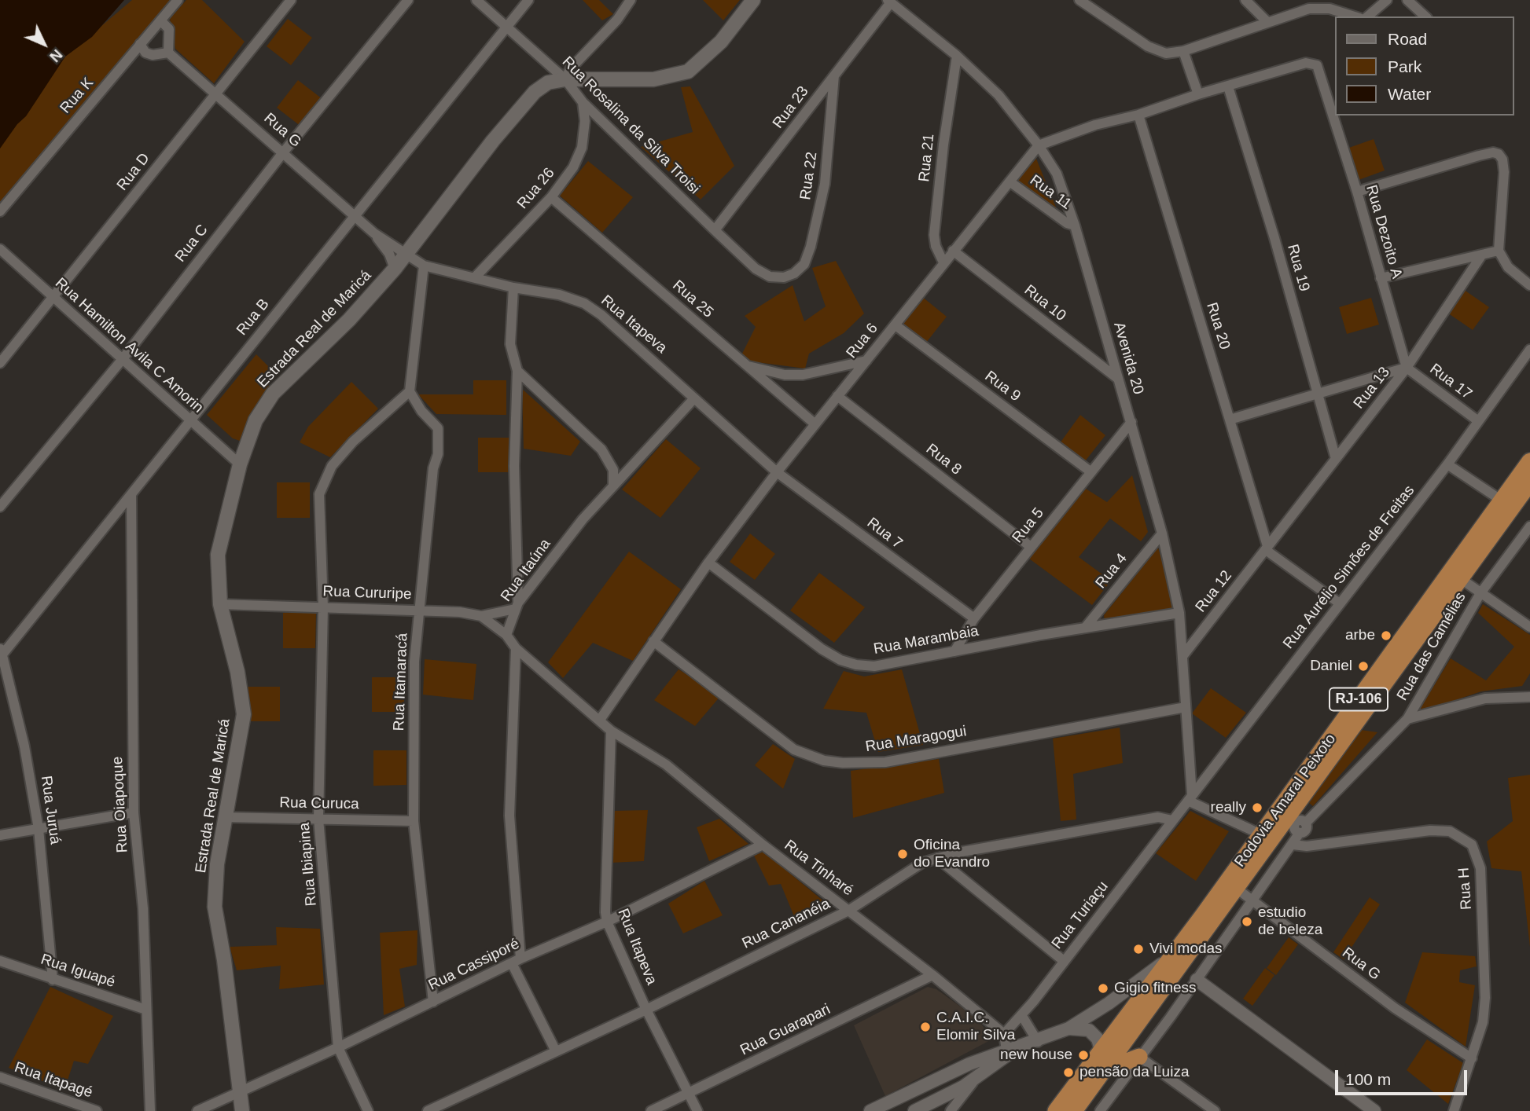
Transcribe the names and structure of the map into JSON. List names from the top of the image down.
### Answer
{
  "streets": {
    "highway": ["RJ-106", "Rodovia Amaral Peixoto"],
    "main road": ["Estrada Real de Maricá"],
    "street": [
      "Rua K",
      "Rua 23",
      "Rua Rosalina da Silva Troisi",
      "Rua G",
      "Rua 21",
      "Rua D",
      "Rua 22",
      "Rua 26",
      "Rua 11",
      "Rua Dezoito A",
      "Rua C",
      "Rua 19",
      "Rua 25",
      "Rua 10",
      "Rua B",
      "Rua Itapeva",
      "Rua 20",
      "Rua 6",
      "Rua Hamilton Avila C Amorin",
      "Avenida 20",
      "Rua 17",
      "Rua 9",
      "Rua 13",
      "Rua 8",
      "Rua 5",
      "Rua 7",
      "Rua Aurélio Simões de Freitas",
      "Rua Itaúna",
      "Rua 4",
      "Rua 12",
      "Rua Cururipe",
      "Rua Marambaia",
      "Rua das Camélias",
      "Rua Itamaracá",
      "Rua Maragogui",
      "Rua Curuca",
      "Rua Oiapoque",
      "Rua Juruá",
      "Rua Ibiapina",
      "Rua Tinharé",
      "Rua H",
      "Rua Turiaçu",
      "Rua Cananéia",
      "Rua Cassiporé",
      "Rua Iguapé",
      "Rua Guarapari",
      "Rua Itapagé"
    ]
  },
  "crossings": [
    ["Rua 23", "Rua Rosalina da Silva Troisi"],
    ["Rua 23", "Rua 22"],
    ["Rua 23", "Avenida 20"],
    ["Rua Rosalina da Silva Troisi", "Rua 22"],
    ["Rua Rosalina da Silva Troisi", "Rua 26"],
    ["Rua Rosalina da Silva Troisi", "Rua B"],
    ["Rua Rosalina da Silva Troisi", "Estrada Real de Maricá"],
    ["Rua G", "Rua D"],
    ["Rua G", "Rua C"],
    ["Rua G", "Rua B"],
    ["Rua G", "Rua Itapeva"],
    ["Rua G", "Estrada Real de Maricá"],
    ["Rua G", "Rua das Camélias"],
    ["Rua G", "Rodovia Amaral Peixoto"],
    ["Rua G", "Rua H"],
    ["Rua 21", "Rua 6"],
    ["Rua 21", "Avenida 20"],
    ["Rua D", "Rua Hamilton Avila C Amorin"],
    ["Rua 26", "Rua 25"],
    ["Rua 26", "Rua Itapeva"],
    ["Rua 11", "Rua 6"],
    ["Rua 11", "Avenida 20"],
    ["Rua Dezoito A", "Rua 19"],
    ["Rua Dezoito A", "Rua 17"],
    ["Rua Dezoito A", "Rua 13"],
    ["Rua C", "Rua Hamilton Avila C Amorin"],
    ["Rua 19", "Rua 13"],
    ["Rua 25", "Rua 6"],
    ["Rua 10", "Rua 6"],
    ["Rua 10", "Avenida 20"],
    ["Rua B", "Rua Hamilton Avila C Amorin"],
    ["Rua B", "Rua Oiapoque"],
    ["Rua B", "Rua Juruá"],
    ["Rua Itapeva", "Estrada Real de Maricá"],
    ["Rua Itapeva", "Rua 6"],
    ["Rua Itapeva", "Rua 7"],
    ["Rua Itapeva", "Rua Tinharé"],
    ["Rua Itapeva", "Rua Cananéia"],
    ["Rua Itapeva", "Rua Cassiporé"],
    ["Rua Itapeva", "Rua Guarapari"],
    ["Rua 20", "Rua 13"],
    ["Rua 20", "Rua 12"],
    ["Estrada Real de Maricá", "Rua Hamilton Avila C Amorin"],
    ["Estrada Real de Maricá", "Rua Cururipe"],
    ["Estrada Real de Maricá", "Rua Curuca"],
    ["Estrada Real de Maricá", "Rua Cassiporé"],
    ["Rua 6", "Avenida 20"],
    ["Rua 6", "Rua 9"],
    ["Rua 6", "Rua 8"],
    ["Rua 6", "Rua 7"],
    ["Rua 6", "Rua Marambaia"],
    ["Rua 6", "Rua Maragogui"],
    ["Avenida 20", "Rua 5"],
    ["Avenida 20", "Rua Aurélio Simões de Freitas"],
    ["Avenida 20", "Rua 4"],
    ["Avenida 20", "Rua 12"],
    ["Avenida 20", "Rua Marambaia"],
    ["Avenida 20", "Rua Maragogui"],
    ["Avenida 20", "Rua Turiaçu"],
    ["Rua 17", "Rua 13"],
    ["Rua 17", "Rua Aurélio Simões de Freitas"],
    ["Rua 9", "Rua 5"],
    ["Rua 13", "Rua 12"],
    ["Rua 8", "Rua 5"],
    ["Rua 5", "Rua 7"],
    ["Rua 5", "Rua Marambaia"],
    ["Rua Aurélio Simões de Freitas", "Rua Turiaçu"],
    ["Rua Itaúna", "Rua Cururipe"],
    ["Rua 4", "Rua Marambaia"],
    ["Rua Cururipe", "Rua Itamaracá"],
    ["Rua Cururipe", "Rua Ibiapina"],
    ["Rua das Camélias", "Rua H"],
    ["Rua Itamaracá", "Rua Curuca"],
    ["Rua Itamaracá", "Rua Ibiapina"],
    ["Rua Itamaracá", "Rua Cassiporé"],
    ["Rua Curuca", "Rua Ibiapina"],
    ["Rua Oiapoque", "Rua Iguapé"],
    ["Rua Juruá", "Rua Iguapé"],
    ["Rua Ibiapina", "Rua Cassiporé"],
    ["Rua Tinharé", "Rua Turiaçu"],
    ["Rua Tinharé", "Rua Cananéia"],
    ["Rua Tinharé", "Rua Cassiporé"],
    ["Rua Tinharé", "Rua Guarapari"],
    ["Rua Turiaçu", "Rua Cananéia"]
  ],
  "places": [
    "arbe",
    "Daniel",
    "really",
    "Oficina do Evandro",
    "estudio de beleza",
    "Vivi modas",
    "Gigio fitness",
    "C.A.I.C. Elomir Silva",
    "new house",
    "pensão da Luiza"
  ],
  "legend": ["Road", "Park", "Water"],
  "scale_bar": "100 m",
  "north": "bottom right"
}
